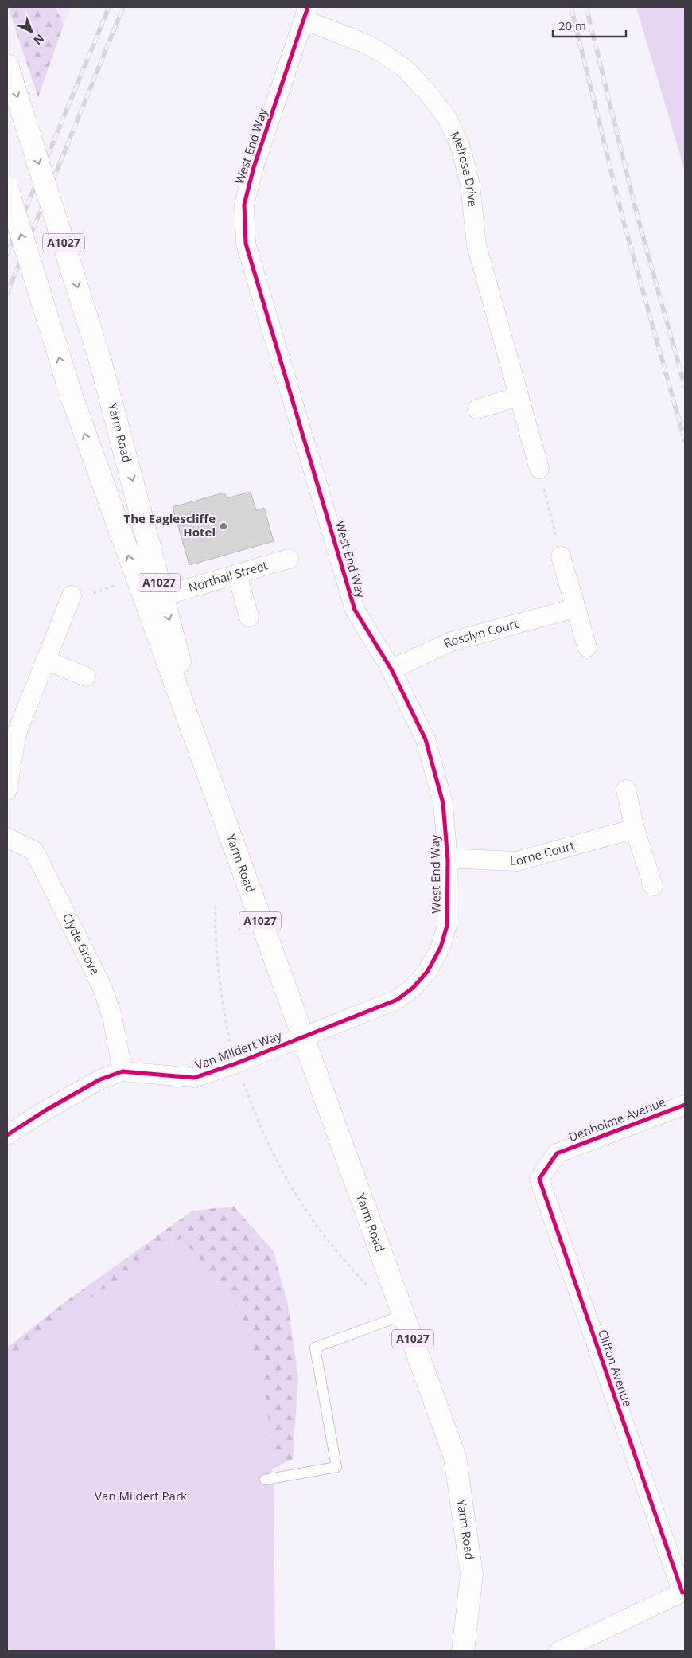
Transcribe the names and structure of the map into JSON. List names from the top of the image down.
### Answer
{
  "streets": {
    "main road": ["A1027", "Yarm Road"],
    "street": [
      "West End Way",
      "Melrose Drive",
      "Northall Street",
      "Rosslyn Court",
      "Lorne Court",
      "Clyde Grove",
      "Van Mildert Way",
      "Denholme Avenue",
      "Clifton Avenue"
    ]
  },
  "crossings": [
    ["West End Way", "Melrose Drive"],
    ["West End Way", "Yarm Road"],
    ["West End Way", "Rosslyn Court"],
    ["West End Way", "Lorne Court"],
    ["West End Way", "Van Mildert Way"],
    ["Yarm Road", "Northall Street"],
    ["Yarm Road", "Van Mildert Way"],
    ["Clyde Grove", "Van Mildert Way"],
    ["Denholme Avenue", "Clifton Avenue"]
  ],
  "parks": ["Van Mildert Park"],
  "places": ["The Eaglescliffe Hotel"],
  "scale_bar": "20 m",
  "north": "bottom right"
}
